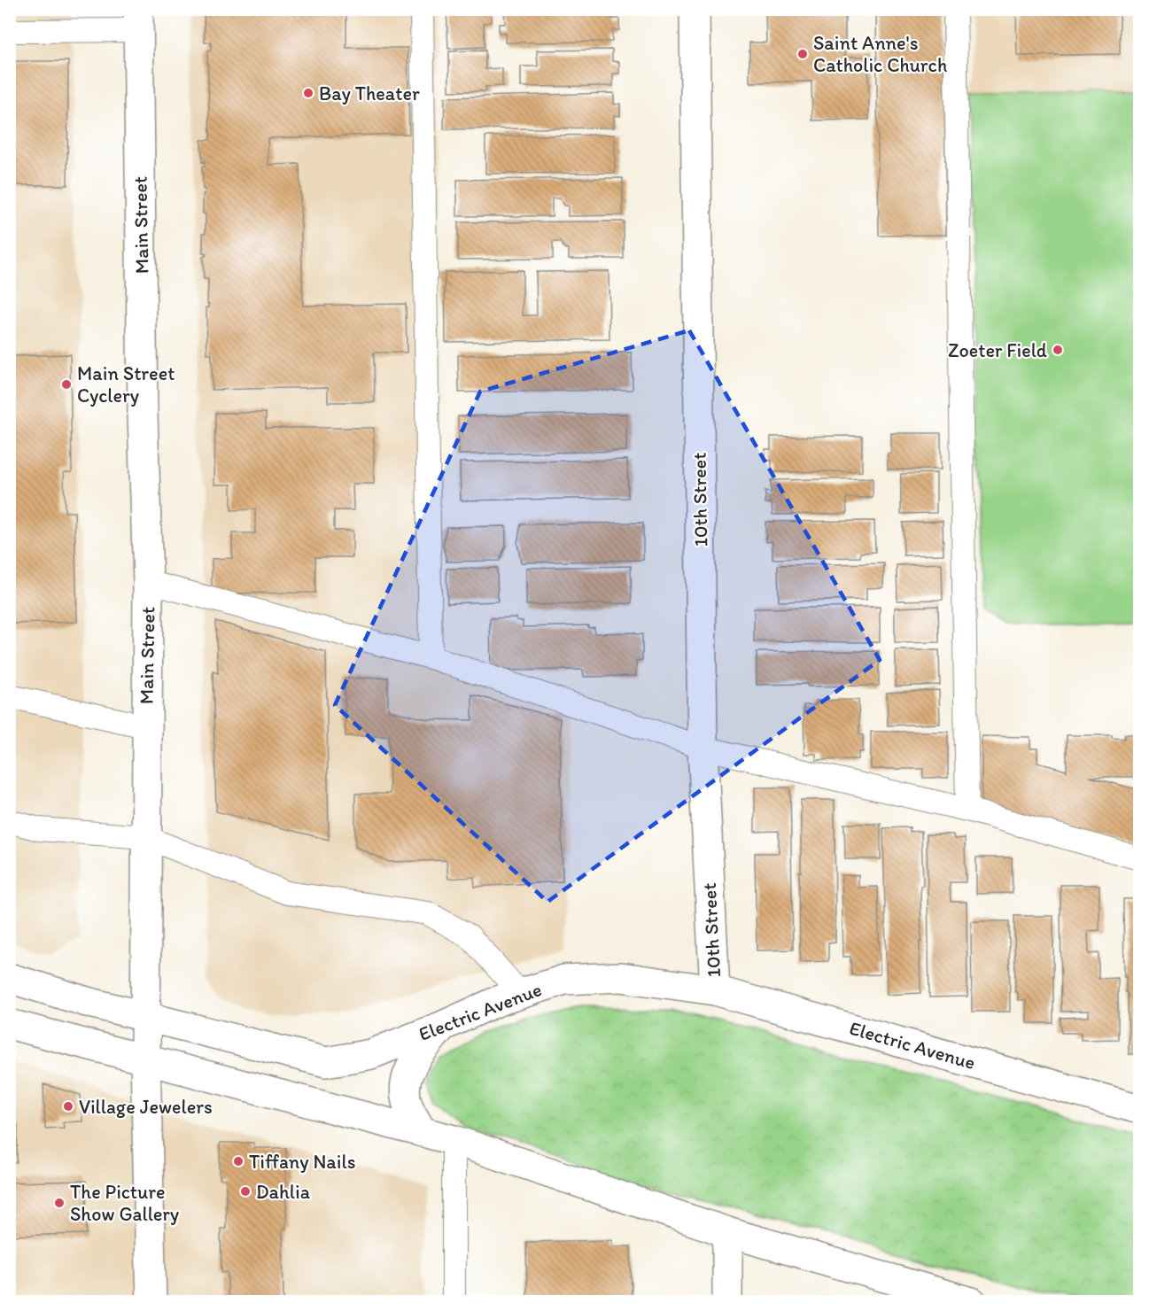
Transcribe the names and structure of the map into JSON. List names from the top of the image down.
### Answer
{
  "streets": {
    "main road": ["Main Street", "10th Street", "Electric Avenue"]
  },
  "crossings": [
    ["Main Street", "Electric Avenue"],
    ["10th Street", "Electric Avenue"]
  ],
  "places": [
    "Saint Anne's Catholic Church",
    "Bay Theater",
    "Zoeter Field",
    "Main Street Cyclery",
    "Village Jewelers",
    "Tiffany Nails",
    "Dahlia",
    "The Picture Show Gallery"
  ]
}
